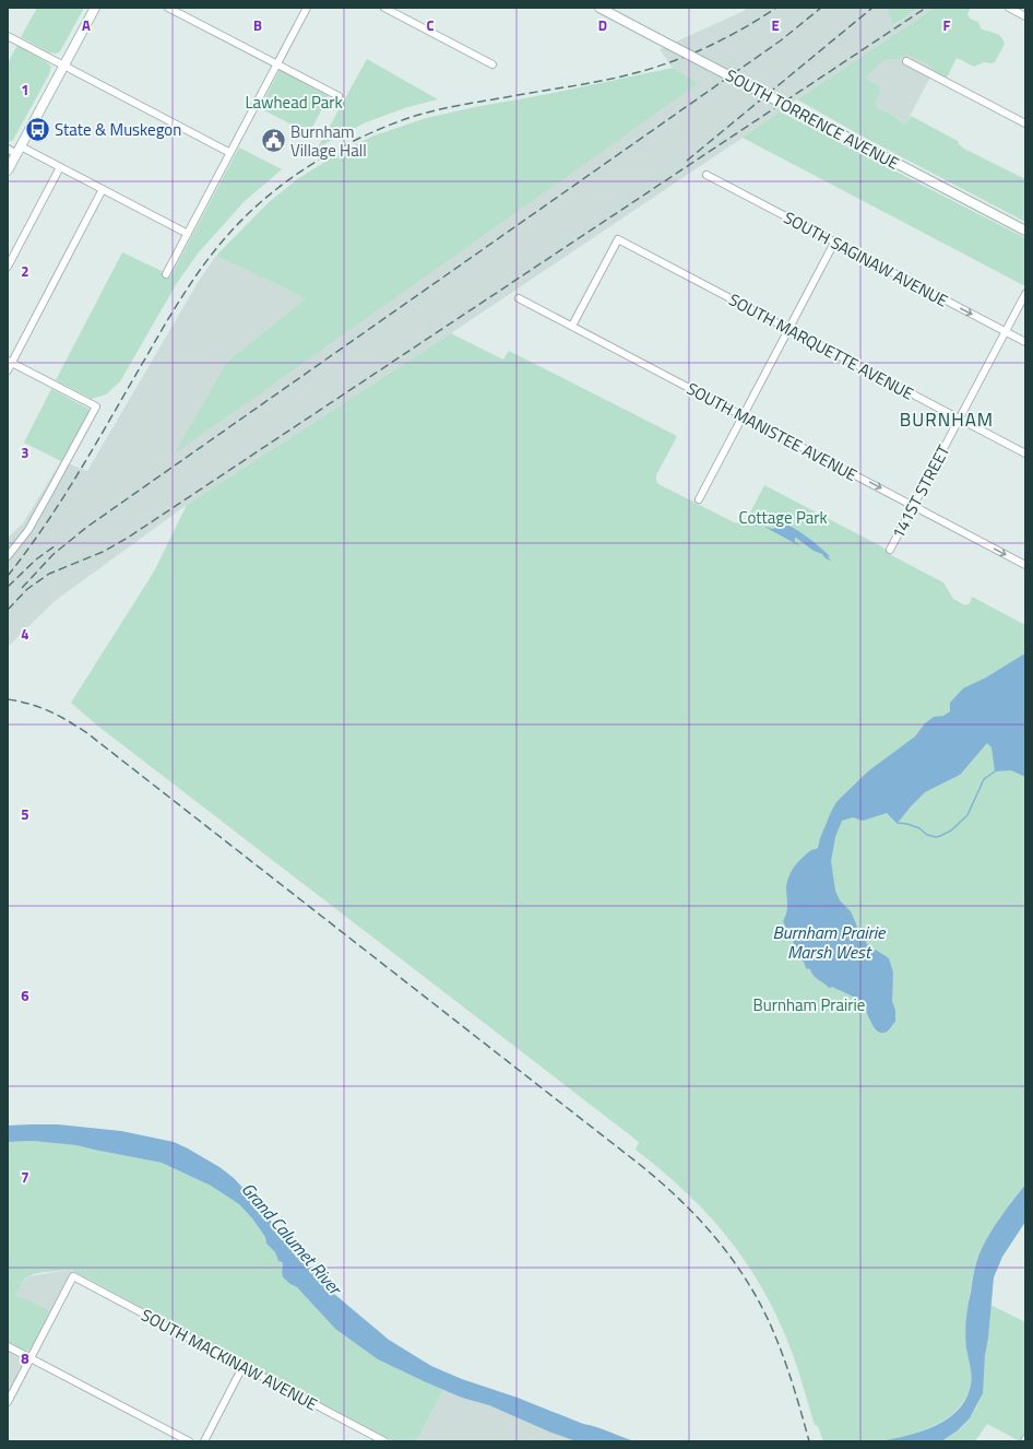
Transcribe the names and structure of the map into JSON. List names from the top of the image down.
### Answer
{
  "streets": {
    "main road": ["SOUTH TORRENCE AVENUE"],
    "street": [
      "SOUTH SAGINAW AVENUE",
      "SOUTH MARQUETTE AVENUE",
      "SOUTH MANISTEE AVENUE",
      "141ST STREET",
      "SOUTH MACKINAW AVENUE"
    ]
  },
  "crossings": [
    ["SOUTH SAGINAW AVENUE", "141ST STREET"],
    ["SOUTH MARQUETTE AVENUE", "SOUTH MANISTEE AVENUE"],
    ["SOUTH MARQUETTE AVENUE", "141ST STREET"],
    ["SOUTH MANISTEE AVENUE", "141ST STREET"]
  ],
  "one_way": ["SOUTH SAGINAW AVENUE", "SOUTH MANISTEE AVENUE"],
  "districts": ["BURNHAM"],
  "water": ["Burnham Prairie Marsh West", "Grand Calumet River"],
  "parks": ["Lawhead Park", "Cottage Park", "Burnham Prairie"],
  "places": {
    "bus stop": ["State & Muskegon"],
    "public building": ["Burnham Village Hall"]
  },
  "grid": {
    "columns": [
      "A",
      "B",
      "C",
      "D",
      "E",
      "F"
    ],
    "rows": [
      "1",
      "2",
      "3",
      "4",
      "5",
      "6",
      "7",
      "8"
    ]
  }
}
